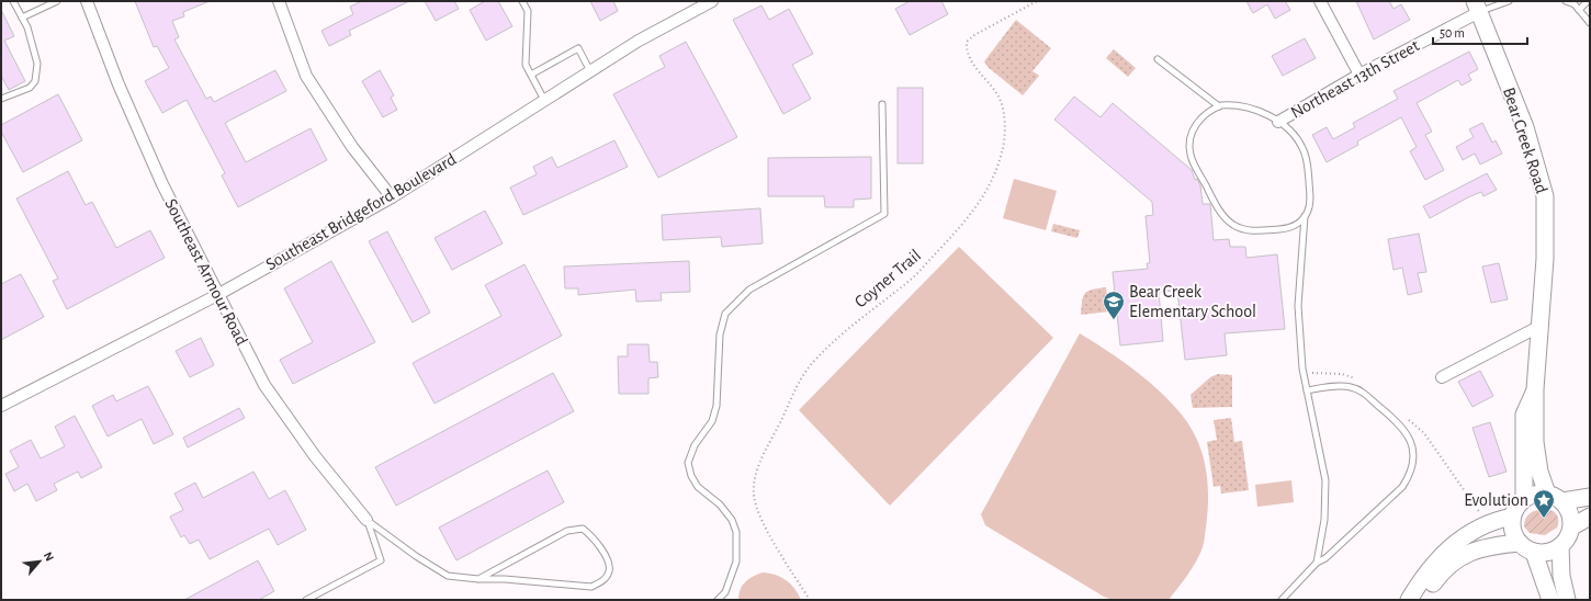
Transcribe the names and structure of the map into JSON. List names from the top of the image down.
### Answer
{
  "streets": {
    "street": [
      "Northeast 13th Street",
      "Bear Creek Road",
      "Southeast Bridgeford Boulevard",
      "Southeast Armour Road"
    ],
    "path": ["Coyner Trail"]
  },
  "crossings": [
    ["Northeast 13th Street", "Bear Creek Road"],
    ["Southeast Bridgeford Boulevard", "Southeast Armour Road"]
  ],
  "places": {
    "school or university": ["Bear Creek Elementary School"],
    "place": ["Evolution"]
  },
  "scale_bar": "50 m",
  "north": "top right"
}
